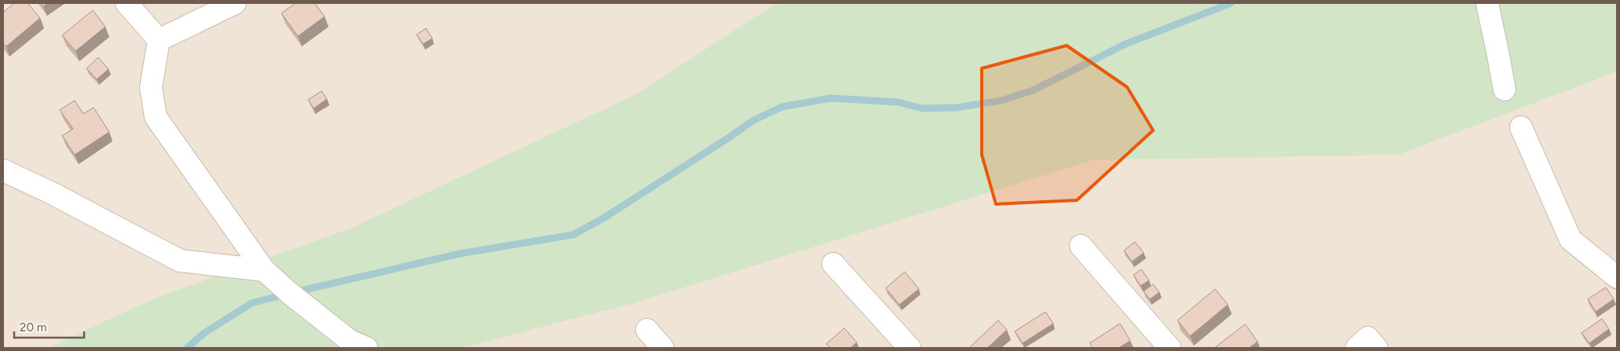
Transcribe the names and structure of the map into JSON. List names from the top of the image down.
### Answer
{
  "scale_bar": "20 m"
}
